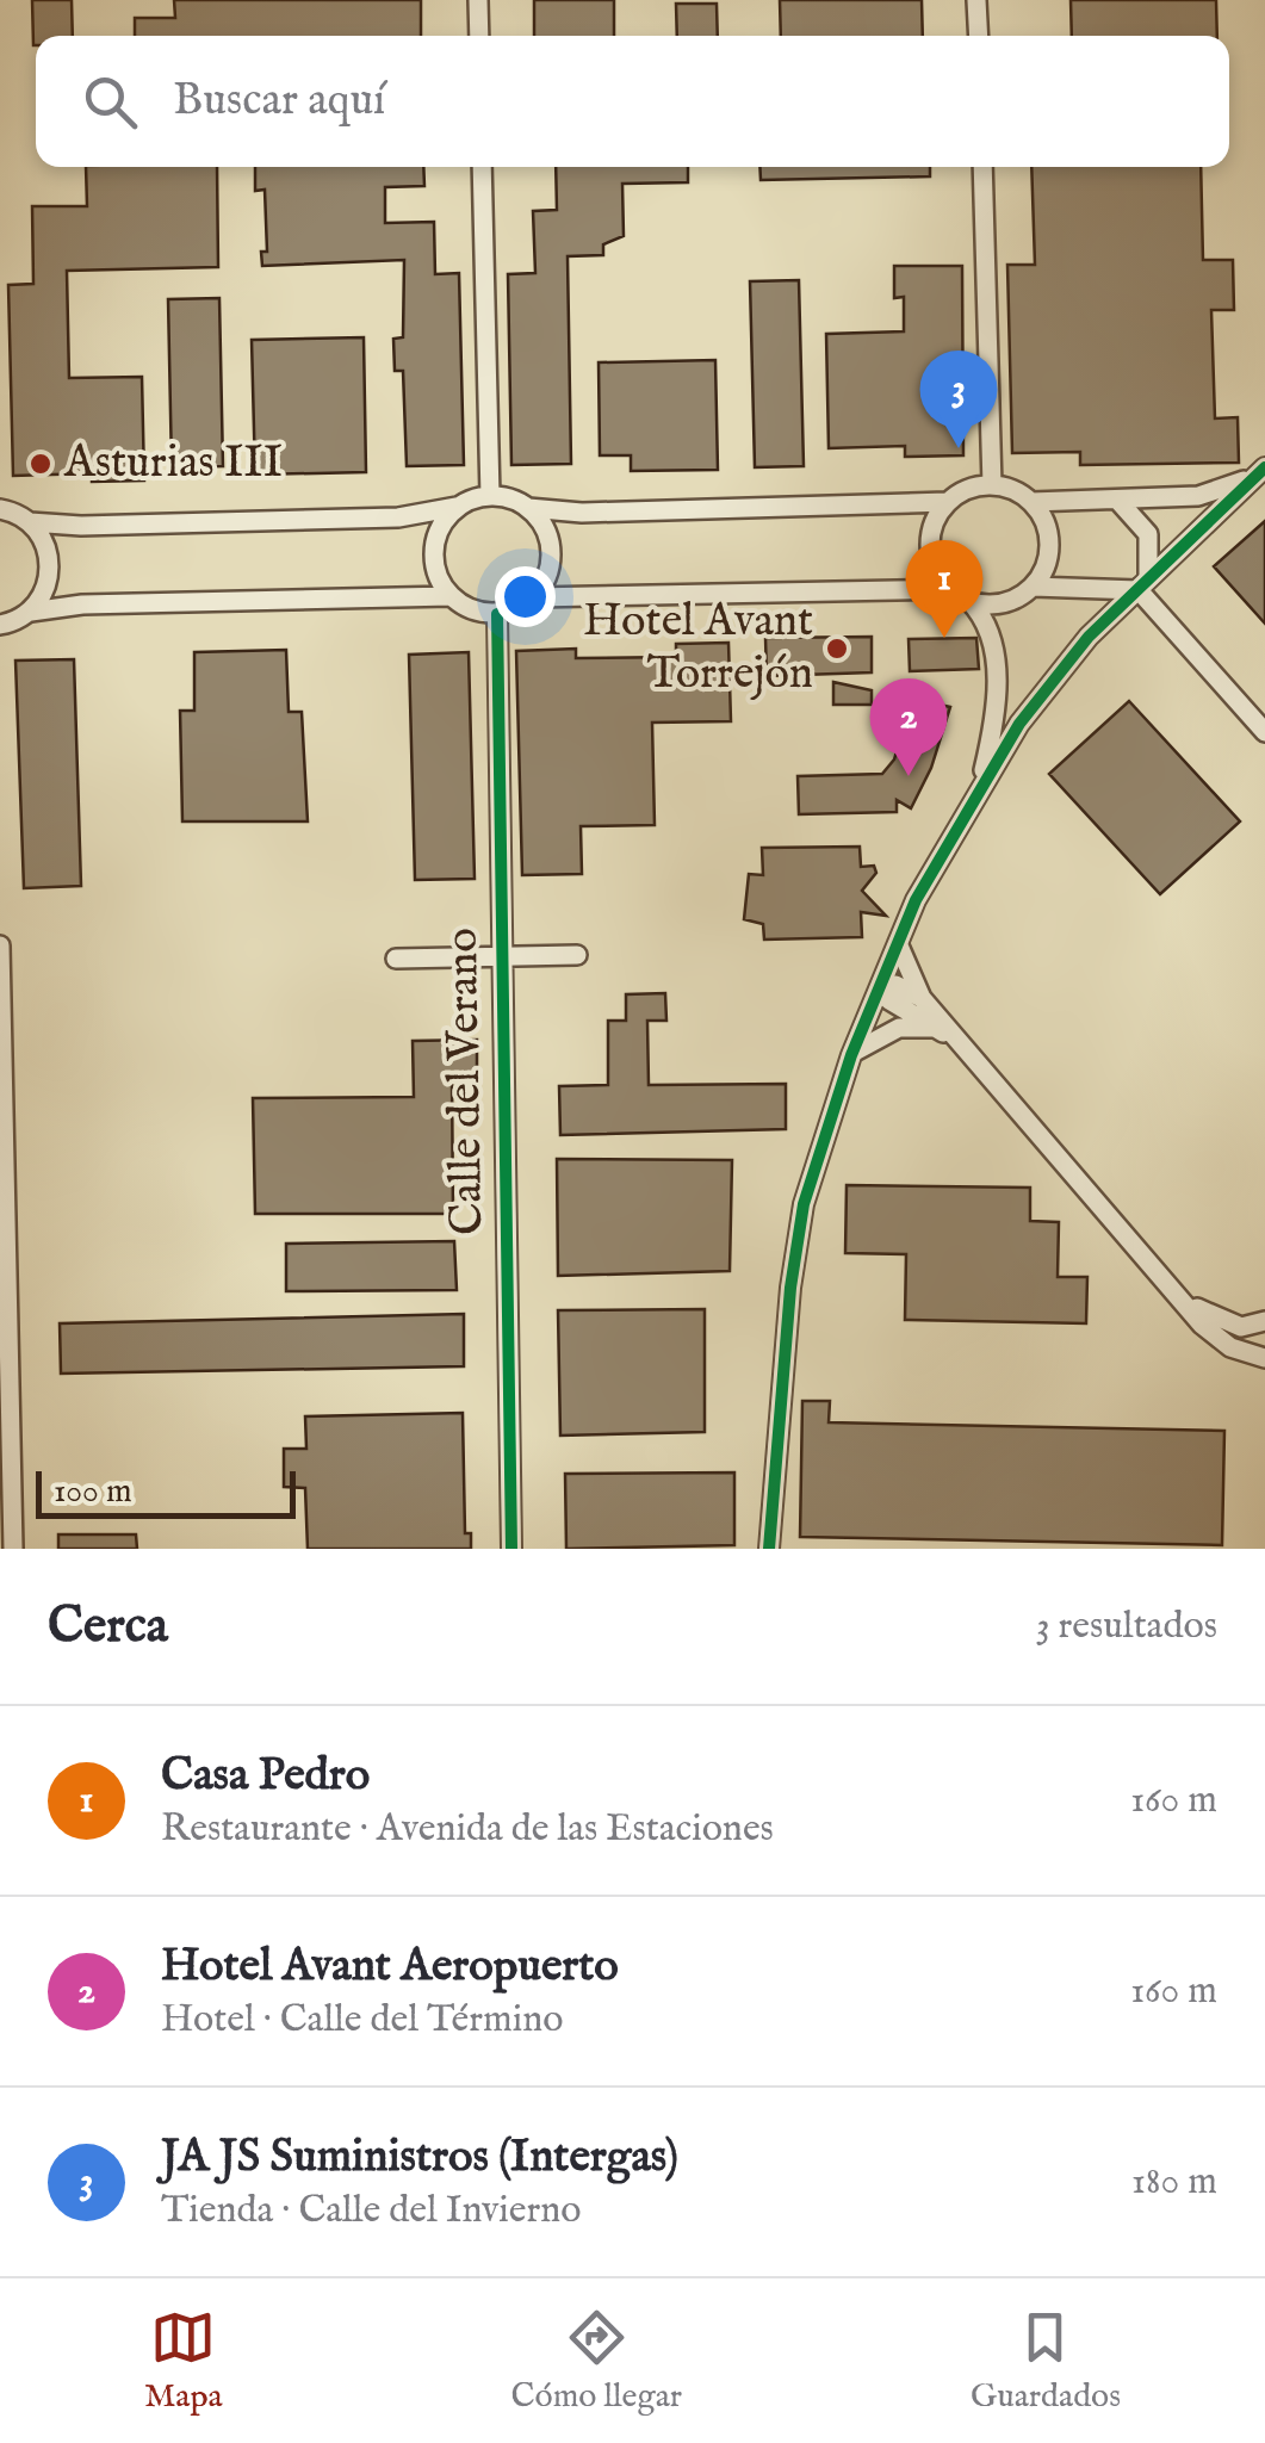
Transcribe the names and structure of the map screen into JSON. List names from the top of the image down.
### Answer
{
  "streets": {
    "street": ["Calle del Verano"]
  },
  "places": ["Asturias III", "Hotel Avant Torrejón"],
  "scale_bar": "100 m",
  "page": {
    "search": "Buscar aquí",
    "pins": ["3", "1", "2"],
    "scale": "100 m",
    "heading": ["Cerca", "3 resultados"],
    "list": [
      {
        "mark": "1",
        "name": "Casa Pedro",
        "note": "Restaurante · Avenida de las Estaciones",
        "value": "160 m"
      },
      {
        "mark": "2",
        "name": "Hotel Avant Aeropuerto",
        "note": "Hotel · Calle del Término",
        "value": "160 m"
      },
      {
        "mark": "3",
        "name": "JA JS Suministros (Intergas)",
        "note": "Tienda · Calle del Invierno",
        "value": "180 m"
      }
    ],
    "nav": ["Mapa", "Cómo llegar", "Guardados"]
  }
}
